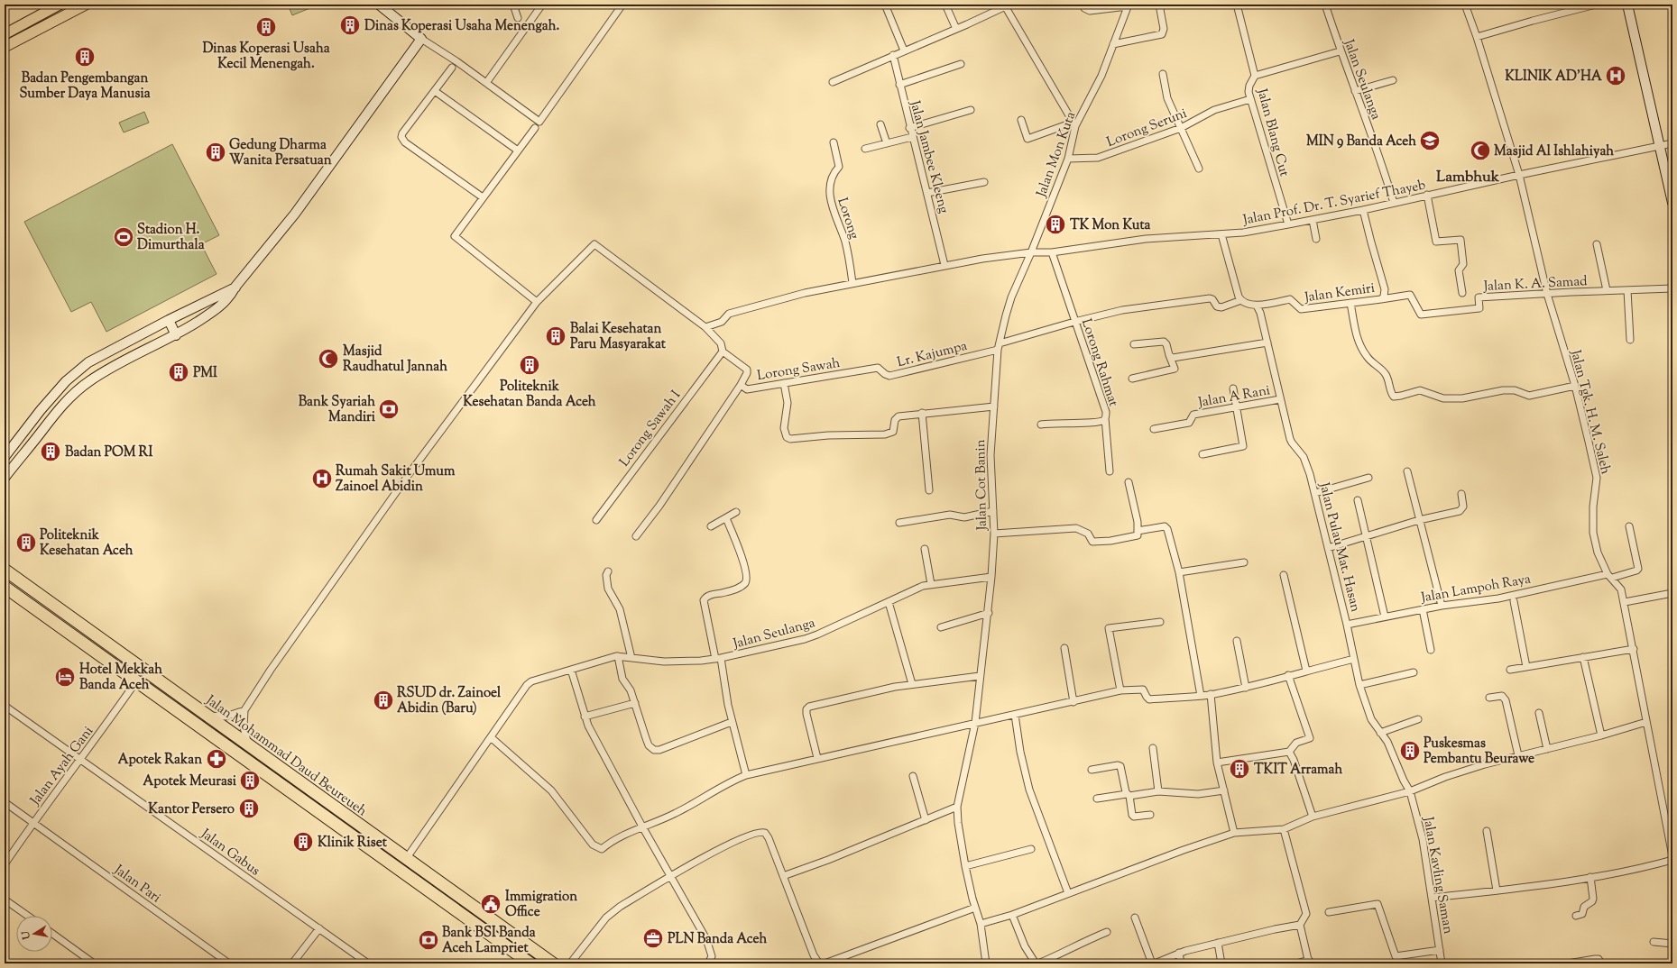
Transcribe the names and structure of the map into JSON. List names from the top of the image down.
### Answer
{
  "streets": {
    "highway": ["Jalan Mohammad Daud Beureueh"],
    "street": [
      "Jalan Seulanga",
      "Lorong Seruni",
      "Jalan Blang Cut",
      "Jalan Mon Kuta",
      "Jalan Jambee Kleeng",
      "Jalan Prof. Dr. T. Syarief Thayeb",
      "Lorong",
      "Jalan K. A. Samad",
      "Jalan Kemiri",
      "Lr. Kajumpa",
      "Lorong Rahmat",
      "Lorong Sawah",
      "Jalan A Rani",
      "Jalan Tgk. H. M. Saleh",
      "Lorong Sawah I",
      "Jalan Cot Banin",
      "Jalan Pulau Mat. Hasan",
      "Jalan Lampoh Raya",
      "Jalan Ayah Gani",
      "Jalan Gabus",
      "Jalan Kavling Saman",
      "Jalan Pari"
    ]
  },
  "crossings": [
    ["Jalan Seulanga", "Jalan Prof. Dr. T. Syarief Thayeb"],
    ["Jalan Seulanga", "Jalan Cot Banin"],
    ["Lorong Seruni", "Jalan Blang Cut"],
    ["Lorong Seruni", "Jalan Mon Kuta"],
    ["Jalan Blang Cut", "Jalan Prof. Dr. T. Syarief Thayeb"],
    ["Jalan Mon Kuta", "Jalan Prof. Dr. T. Syarief Thayeb"],
    ["Jalan Mon Kuta", "Jalan Cot Banin"],
    ["Jalan Jambee Kleeng", "Jalan Prof. Dr. T. Syarief Thayeb"],
    ["Jalan Prof. Dr. T. Syarief Thayeb", "Lorong"],
    ["Jalan Prof. Dr. T. Syarief Thayeb", "Jalan Kemiri"],
    ["Jalan Prof. Dr. T. Syarief Thayeb", "Lorong Rahmat"],
    ["Jalan Prof. Dr. T. Syarief Thayeb", "Lorong Sawah"],
    ["Jalan Prof. Dr. T. Syarief Thayeb", "Jalan Tgk. H. M. Saleh"],
    ["Jalan Prof. Dr. T. Syarief Thayeb", "Jalan Cot Banin"],
    ["Jalan K. A. Samad", "Jalan Kemiri"],
    ["Jalan K. A. Samad", "Jalan Tgk. H. M. Saleh"],
    ["Jalan Kemiri", "Jalan Pulau Mat. Hasan"],
    ["Lr. Kajumpa", "Lorong Rahmat"],
    ["Lr. Kajumpa", "Lorong Sawah"],
    ["Lr. Kajumpa", "Jalan Cot Banin"],
    ["Lorong Sawah", "Lorong Sawah I"],
    ["Jalan A Rani", "Jalan Pulau Mat. Hasan"],
    ["Jalan Tgk. H. M. Saleh", "Jalan Lampoh Raya"],
    ["Jalan Pulau Mat. Hasan", "Jalan Lampoh Raya"],
    ["Jalan Pulau Mat. Hasan", "Jalan Kavling Saman"],
    ["Jalan Mohammad Daud Beureueh", "Jalan Ayah Gani"],
    ["Jalan Ayah Gani", "Jalan Gabus"],
    ["Jalan Ayah Gani", "Jalan Pari"]
  ],
  "districts": ["Lambhuk"],
  "places": {
    "building": [
      "Dinas Koperasi Usaha Menengah.",
      "Dinas Koperasi Usaha Kecil Menengah.",
      "Badan Pengembangan Sumber Daya Manusia",
      "Gedung Dharma Wanita Persatuan",
      "TK Mon Kuta",
      "Balai Kesehatan Paru Masyarakat",
      "Politeknik Kesehatan Banda Aceh",
      "PMI",
      "Badan POM RI",
      "Politeknik Kesehatan Aceh",
      "RSUD dr. Zainoel Abidin (Baru)",
      "Puskesmas Pembantu Beurawe",
      "TKIT Arramah",
      "Apotek Meurasi",
      "Kantor Persero",
      "Klinik Riset"
    ],
    "hospital": ["KLINIK AD'HA", "Rumah Sakit Umum Zainoel Abidin"],
    "school or university": ["MIN 9 Banda Aceh"],
    "mosque": ["Masjid Al Ishlahiyah", "Masjid Raudhatul Jannah"],
    "sports": ["Stadion H. Dimurthala"],
    "bank": ["Bank Syariah Mandiri", "Bank BSI Banda Aceh Lampriet"],
    "hotel": ["Hotel Mekkah Banda Aceh"],
    "pharmacy": ["Apotek Rakan"],
    "public building": ["Immigration Office"],
    "office": ["PLN Banda Aceh"]
  },
  "north": "left"
}
